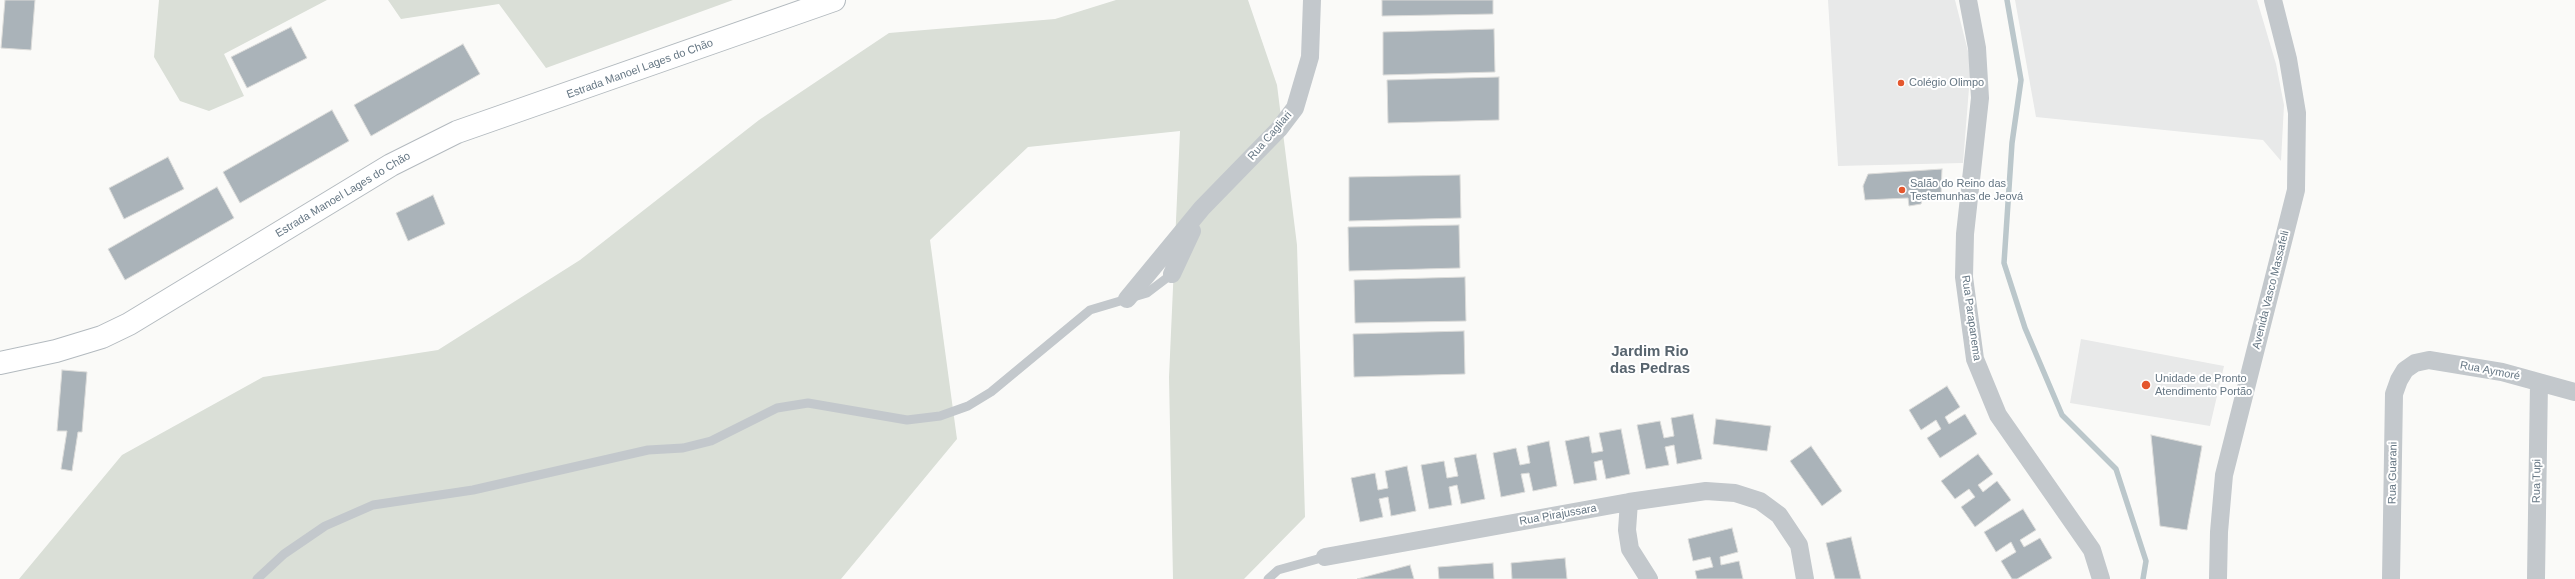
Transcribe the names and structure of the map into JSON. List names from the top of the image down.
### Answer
{
  "streets": {
    "street": [
      "Estrada Manoel Lages do Chão",
      "Rua Cagliari",
      "Avenida Vasco Massafeli",
      "Rua Parapanema",
      "Rua Aymoré",
      "Rua Guarani",
      "Rua Tupi",
      "Rua Pirajussara"
    ]
  },
  "crossings": [
    ["Rua Aymoré", "Rua Guarani"],
    ["Rua Aymoré", "Rua Tupi"]
  ],
  "districts": ["Jardim Rio das Pedras"],
  "places": ["Colégio Olimpo", "Salão do Reino das Testemunhas de Jeová", "Unidade de Pronto Atendimento Portão"]
}
